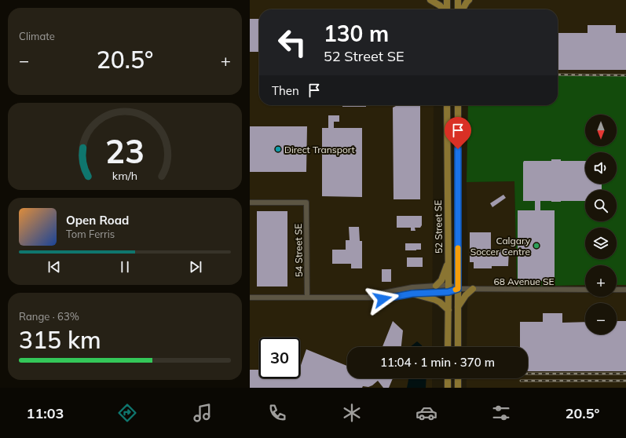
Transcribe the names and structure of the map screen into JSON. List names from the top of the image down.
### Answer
{
  "streets": {
    "main road": ["52 Street SE"],
    "street": ["54 Street SE", "68 Avenue SE"]
  },
  "crossings": [
    ["52 Street SE", "68 Avenue SE"],
    ["54 Street SE", "68 Avenue SE"]
  ],
  "places": ["Direct Transport", "Calgary Soccer Centre"],
  "north": "bottom",
  "page": {
    "tile": [
      "Climate",
      ["Range · 63%", "315 km"]
    ],
    "turn": ["130 m", "52 Street SE"],
    "heat": ["−", "20.5°", "+"],
    "then": "Then",
    "map_buttons": ["+", "−"],
    "song": ["Open Road", "Tom Ferris"],
    "limit": "30",
    "trip": "11:04 · 1 min · 370 m",
    "tabs": ["11:03", "20.5°"],
    "gauge": ["23", "km/h"]
  }
}
